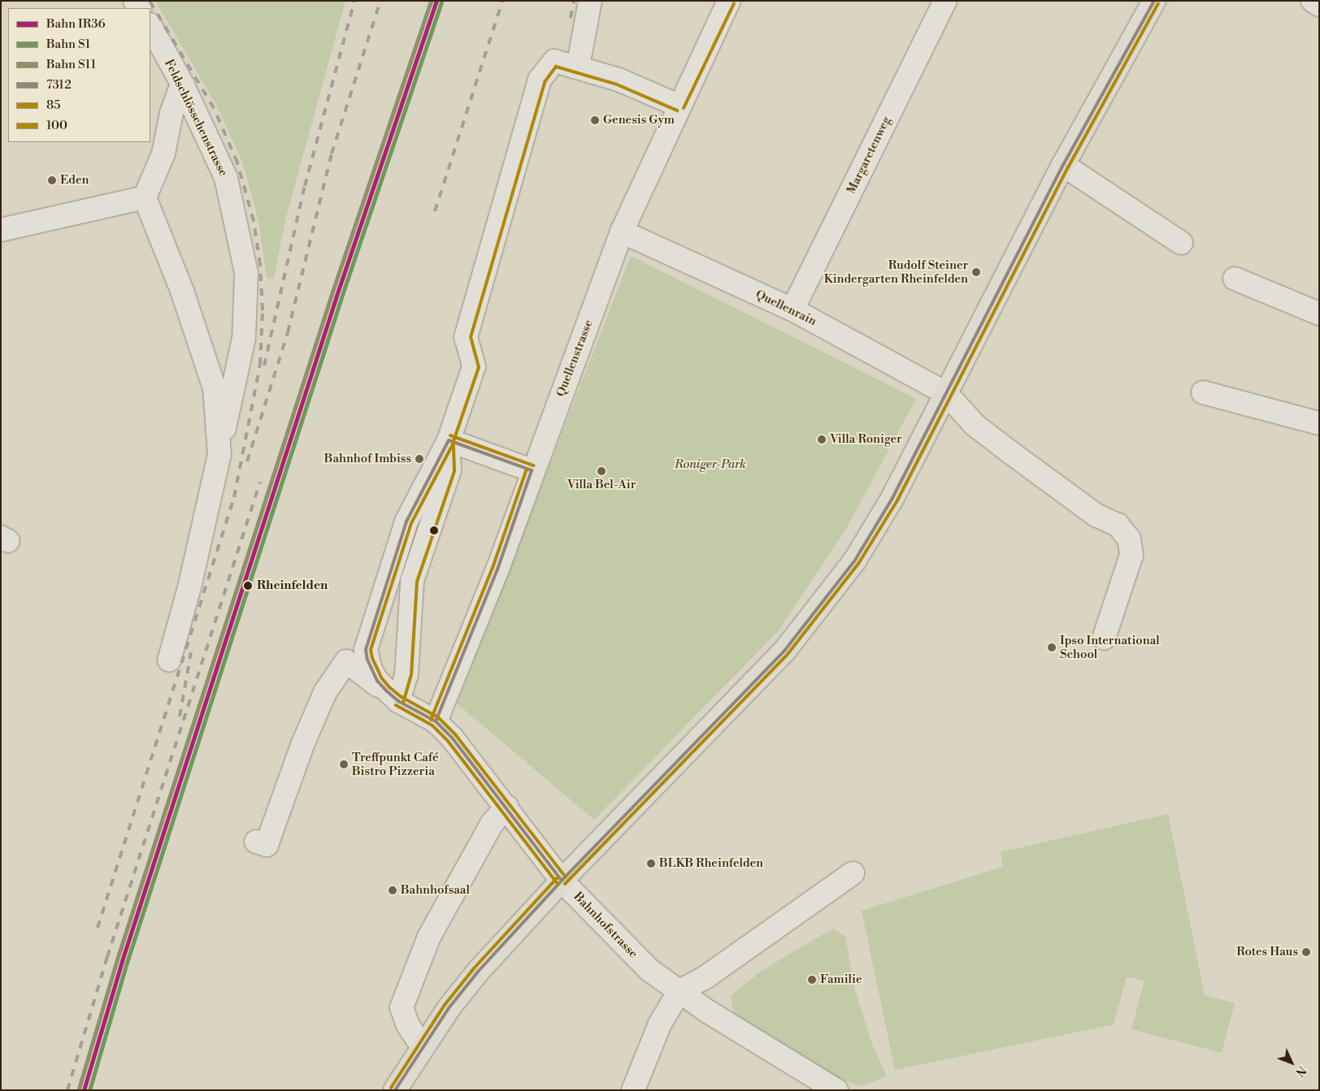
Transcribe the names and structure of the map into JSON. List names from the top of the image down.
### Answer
{
  "streets": {
    "street": [
      "Feldschlösschenstrasse",
      "Margaretenweg",
      "Quellenrain",
      "Quellenstrasse",
      "Bahnhofstrasse"
    ]
  },
  "crossings": [
    ["Margaretenweg", "Quellenrain"],
    ["Quellenrain", "Quellenstrasse"],
    ["Quellenstrasse", "Bahnhofstrasse"]
  ],
  "parks": ["Roniger-Park"],
  "places": [
    "Genesis Gym",
    "Eden",
    "Rudolf Steiner Kindergarten Rheinfelden",
    "Villa Roniger",
    "Bahnhof Imbiss",
    "Villa Bel-Air",
    "Rheinfelden",
    "Ipso International School",
    "Treffpunkt Café Bistro Pizzeria",
    "BLKB Rheinfelden",
    "Bahnhofsaal",
    "Rotes Haus",
    "Familie"
  ],
  "lines": [
    "rail line IR36",
    "rail line S11",
    "transit line 7312",
    "rail line S1",
    "transit line 85",
    "transit line 100"
  ],
  "legend": [
    "Bahn IR36",
    "Bahn S1",
    "Bahn S11",
    "7312",
    "85",
    "100"
  ],
  "north": "bottom right"
}
